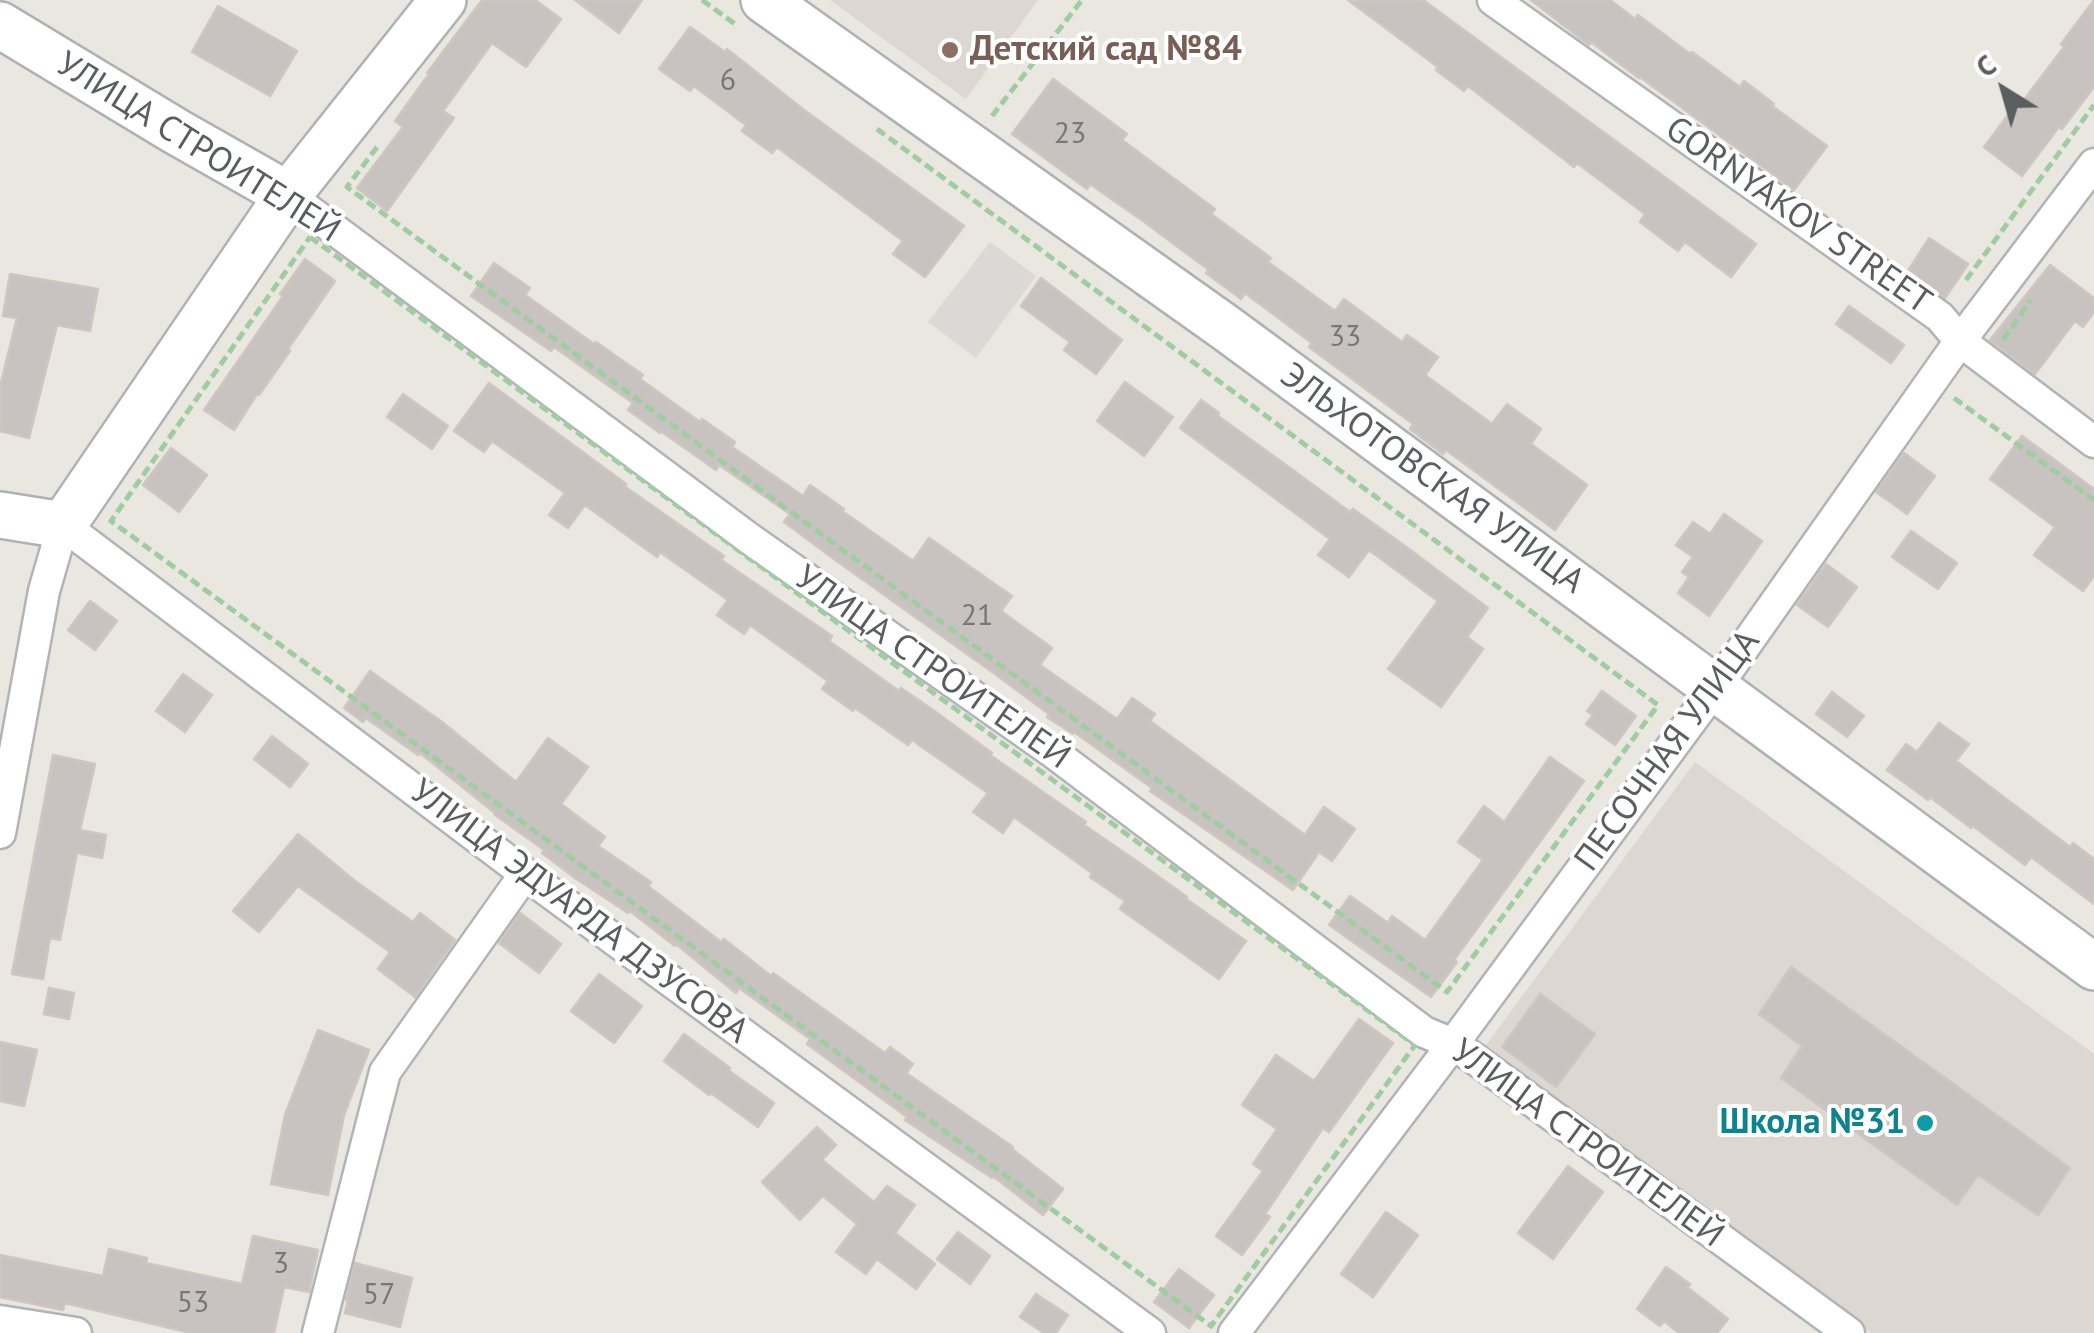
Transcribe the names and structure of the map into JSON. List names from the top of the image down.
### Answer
{
  "streets": {
    "street": [
      "УЛИЦА СТРОИТЕЛЕЙ",
      "GORNYAKOV STREET",
      "ЭЛЬХОТОВСКАЯ УЛИЦА",
      "ПЕСОЧНАЯ УЛИЦА",
      "УЛИЦА ЭДУАРДА ДЗУСОВА"
    ]
  },
  "crossings": [
    ["УЛИЦА СТРОИТЕЛЕЙ", "ПЕСОЧНАЯ УЛИЦА"],
    ["GORNYAKOV STREET", "ПЕСОЧНАЯ УЛИЦА"],
    ["ЭЛЬХОТОВСКАЯ УЛИЦА", "ПЕСОЧНАЯ УЛИЦА"]
  ],
  "places": ["Детский сад №84", "Школа №31"],
  "house_numbers": [
    "6",
    "23",
    "33",
    "21",
    "3",
    "57",
    "53"
  ],
  "north": "top left"
}
